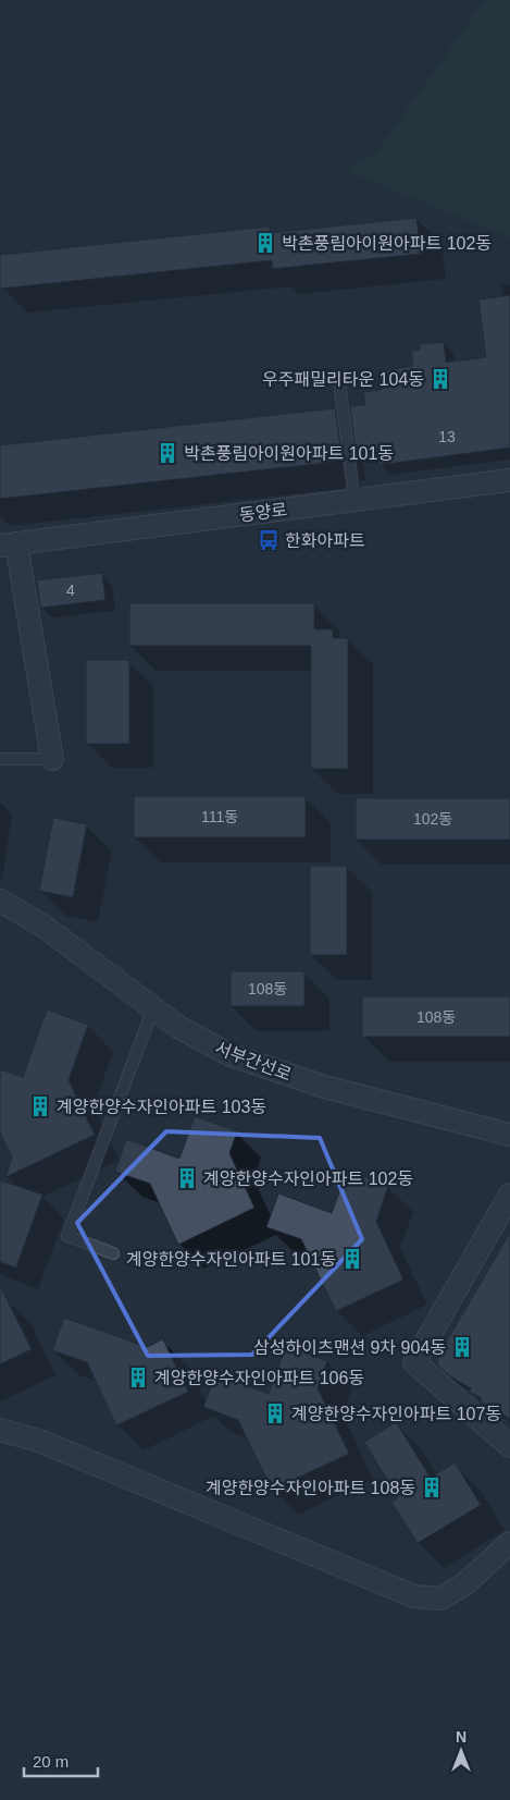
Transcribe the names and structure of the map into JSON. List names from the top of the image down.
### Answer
{
  "streets": {
    "street": ["동양로", "서부간선로"]
  },
  "places": {
    "building": [
      "박촌풍림아이원아파트 102동",
      "우주패밀리타운 104동",
      "박촌풍림아이원아파트 101동",
      "계양한양수자인아파트 103동",
      "계양한양수자인아파트 102동",
      "계양한양수자인아파트 101동",
      "삼성하이츠맨션 9차 904동",
      "계양한양수자인아파트 106동",
      "계양한양수자인아파트 107동",
      "계양한양수자인아파트 108동"
    ],
    "bus stop": ["한화아파트"]
  },
  "house_numbers": [
    "13",
    "4",
    "111동",
    "102동",
    "108동",
    "108동"
  ],
  "scale_bar": "20 m",
  "north": "top"
}
